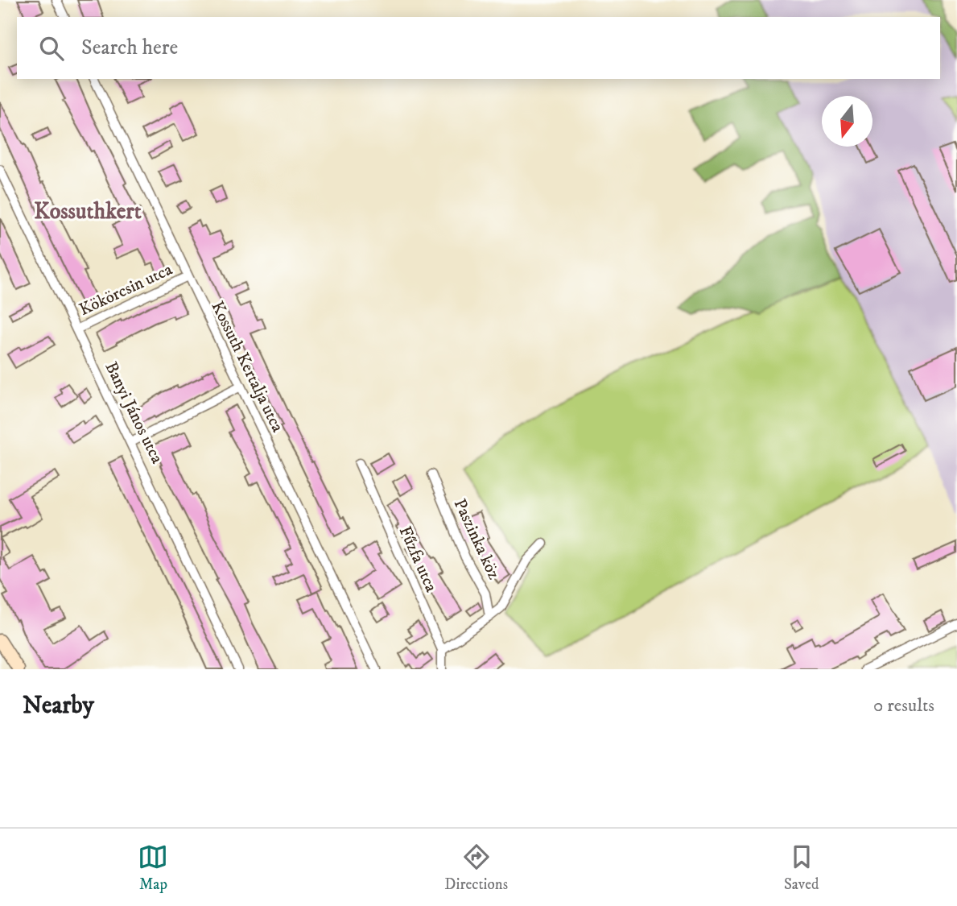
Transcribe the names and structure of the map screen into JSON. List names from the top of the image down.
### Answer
{
  "streets": {
    "street": [
      "Kökörcsin utca",
      "Kossuth Kertalja utca",
      "Banyi János utca",
      "Paszinka köz",
      "Fűzfa utca"
    ]
  },
  "crossings": [
    ["Kökörcsin utca", "Kossuth Kertalja utca"],
    ["Kökörcsin utca", "Banyi János utca"],
    ["Paszinka köz", "Fűzfa utca"]
  ],
  "districts": ["Kossuthkert"],
  "north": "bottom",
  "page": {
    "search": "Search here",
    "heading": ["Nearby", "0 results"],
    "nav": ["Map", "Directions", "Saved"]
  }
}
